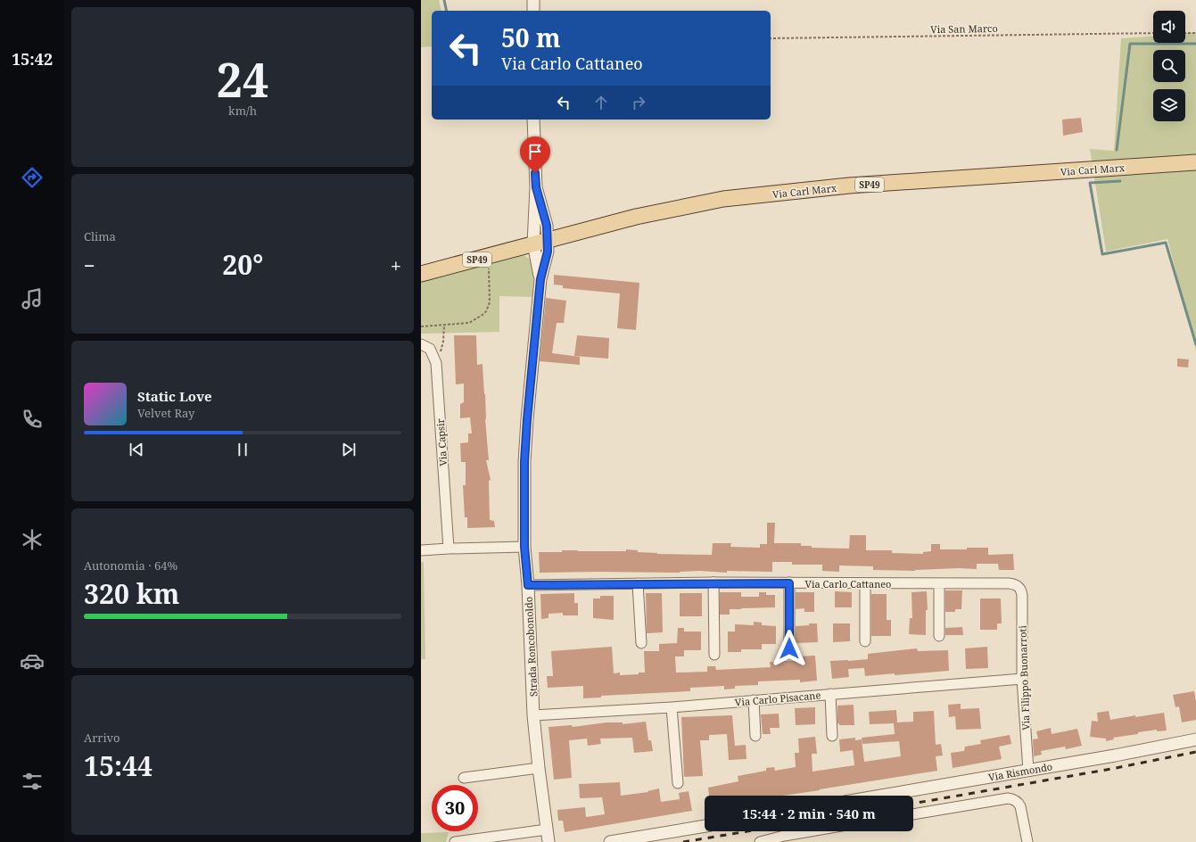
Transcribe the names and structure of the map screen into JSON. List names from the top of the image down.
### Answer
{
  "streets": {
    "main road": ["Via Carl Marx", "SP49"],
    "street": [
      "Via Capsir",
      "Via Carlo Cattaneo",
      "Strada Roncobonoldo",
      "Via Filippo Buonarroti",
      "Via Carlo Pisacane",
      "Via Rismondo"
    ],
    "path": ["Via San Marco"]
  },
  "crossings": [
    ["Via Carl Marx", "Strada Roncobonoldo"],
    ["Via Carlo Cattaneo", "Strada Roncobonoldo"],
    ["Via Carlo Cattaneo", "Via Filippo Buonarroti"],
    ["Strada Roncobonoldo", "Via Carlo Pisacane"],
    ["Via Filippo Buonarroti", "Via Carlo Pisacane"],
    ["Via Filippo Buonarroti", "Via Rismondo"]
  ],
  "page": {
    "tabs": "15:42",
    "tile": [
      ["24", "km/h"],
      "Clima",
      ["Autonomia · 64%", "320 km"],
      ["Arrivo", "15:44"]
    ],
    "turn": ["50 m", "Via Carlo Cattaneo"],
    "heat": ["−", "20°", "+"],
    "song": ["Static Love", "Velvet Ray"],
    "limit": "30",
    "trip": "15:44 · 2 min · 540 m"
  }
}
